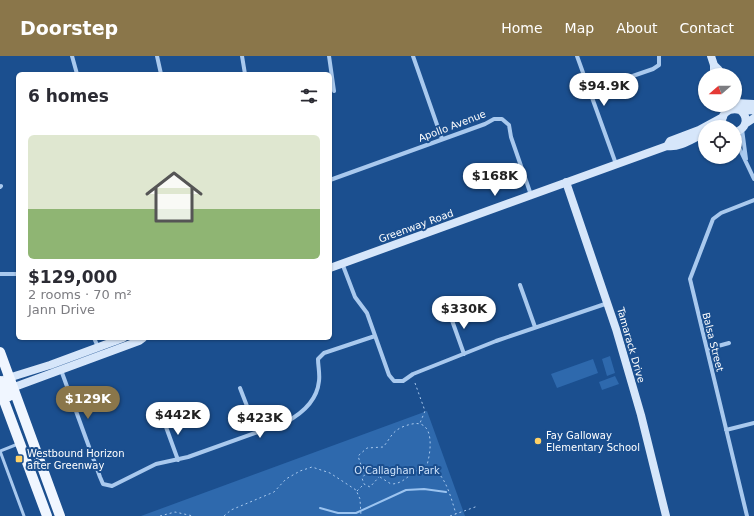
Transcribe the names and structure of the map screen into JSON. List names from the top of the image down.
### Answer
{
  "streets": {
    "street": [
      "Apollo Avenue",
      "Greenway Road",
      "Balsa Street",
      "Tamarack Drive"
    ]
  },
  "crossings": [
    ["Apollo Avenue", "Greenway Road"],
    ["Greenway Road", "Tamarack Drive"]
  ],
  "parks": ["O'Callaghan Park"],
  "places": {
    "other": ["Fay Galloway Elementary School"],
    "transit": ["Westbound Horizon after Greenway"]
  },
  "north": "left",
  "page": {
    "header": "Doorstep",
    "nav": [
      "Home",
      "Map",
      "About",
      "Contact"
    ],
    "heading": "6 homes",
    "price": [
      "$94.9K",
      "$168K",
      "$330K",
      "$129K",
      "$442K",
      "$423K"
    ],
    "list": [
      {
        "name": "$129,000",
        "note": "2 rooms · 70 m² · Jann Drive"
      }
    ]
  }
}
